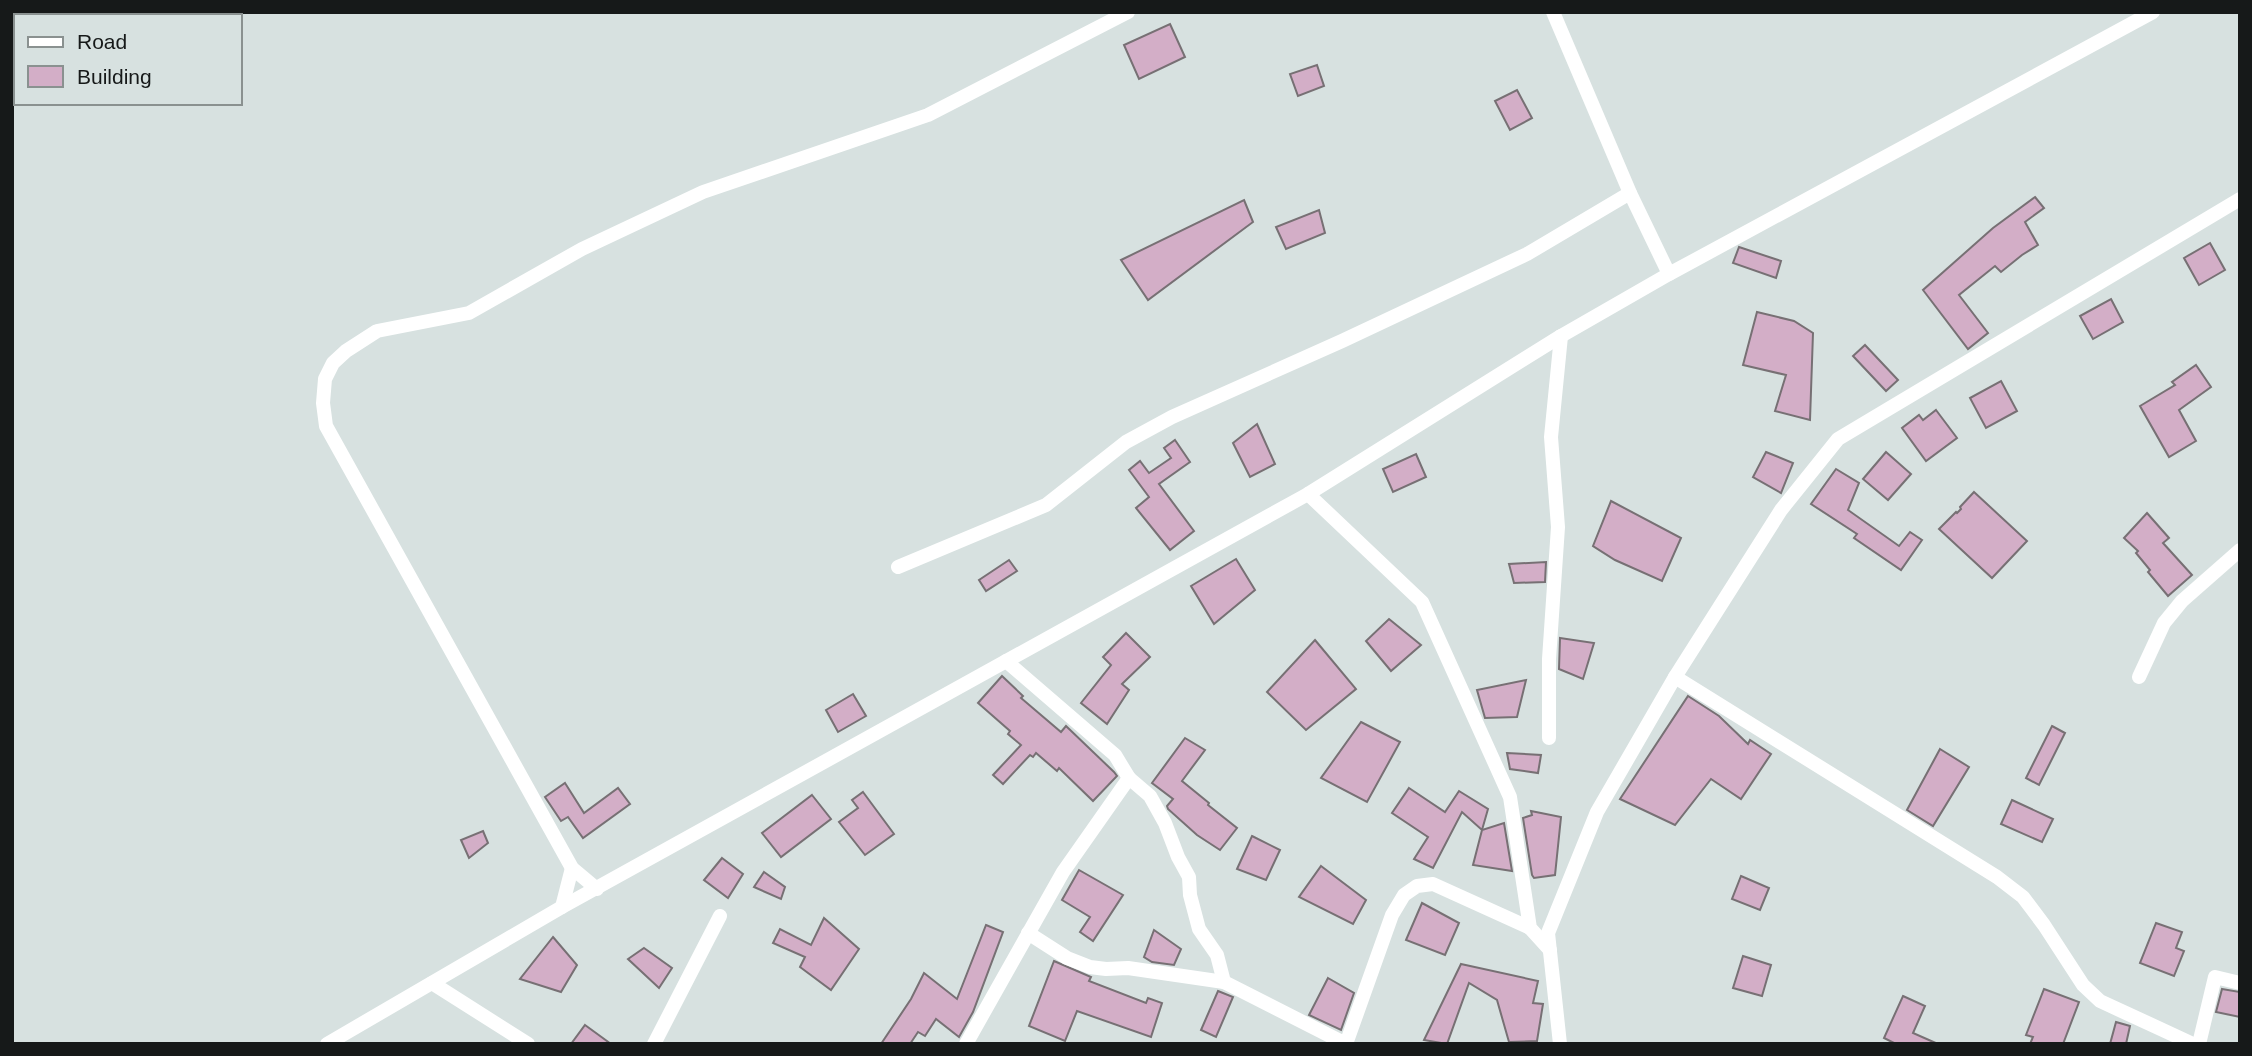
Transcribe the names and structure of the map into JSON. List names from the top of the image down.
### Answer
{
  "legend": ["Road", "Building"]
}
